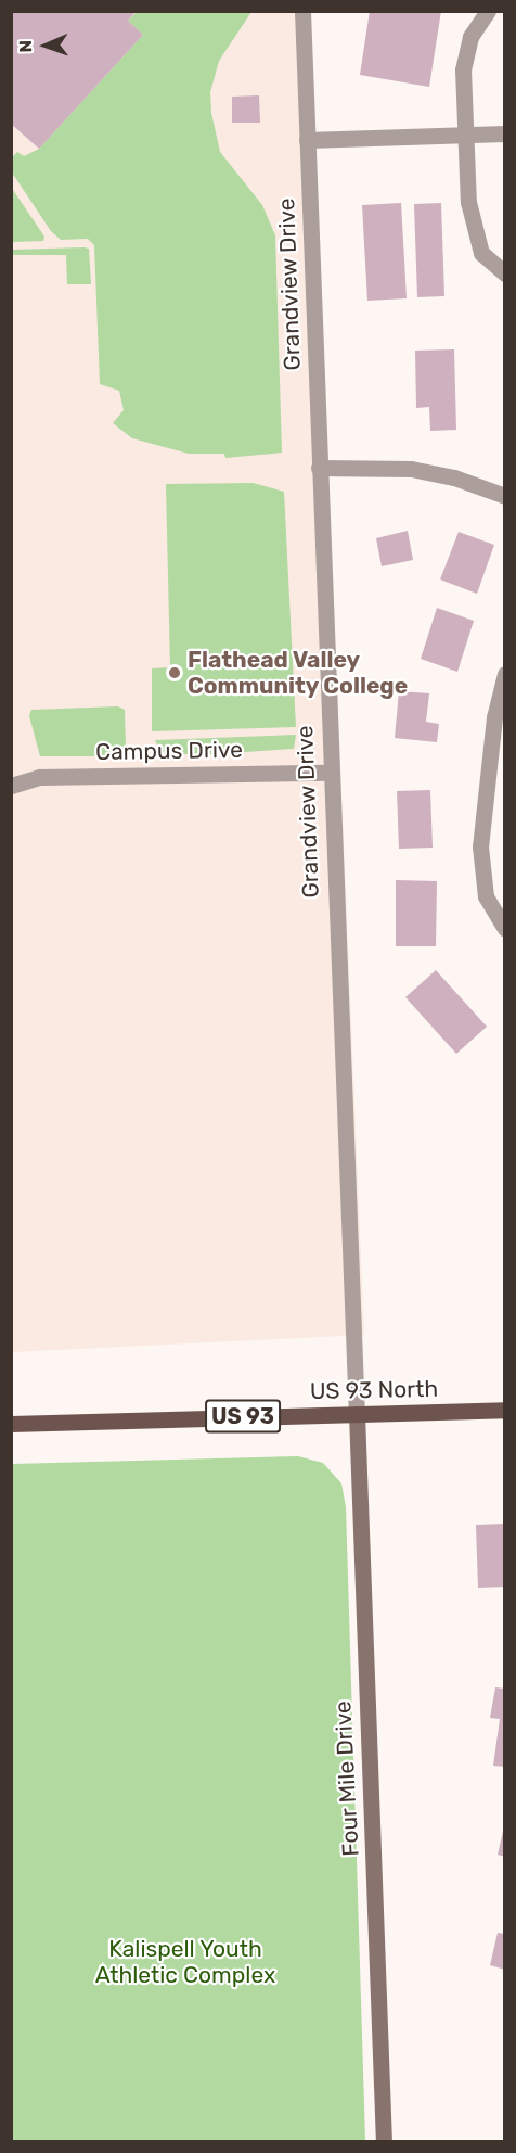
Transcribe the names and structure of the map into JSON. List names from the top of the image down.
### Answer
{
  "streets": {
    "main road": ["US 93 North", "US 93"],
    "street": ["Grandview Drive", "Campus Drive", "Four Mile Drive"]
  },
  "crossings": [
    ["Grandview Drive", "Campus Drive"],
    ["Grandview Drive", "US 93 North"],
    ["Grandview Drive", "Four Mile Drive"],
    ["US 93 North", "Four Mile Drive"]
  ],
  "parks": ["Kalispell Youth Athletic Complex"],
  "places": ["Flathead Valley Community College"],
  "north": "left"
}
